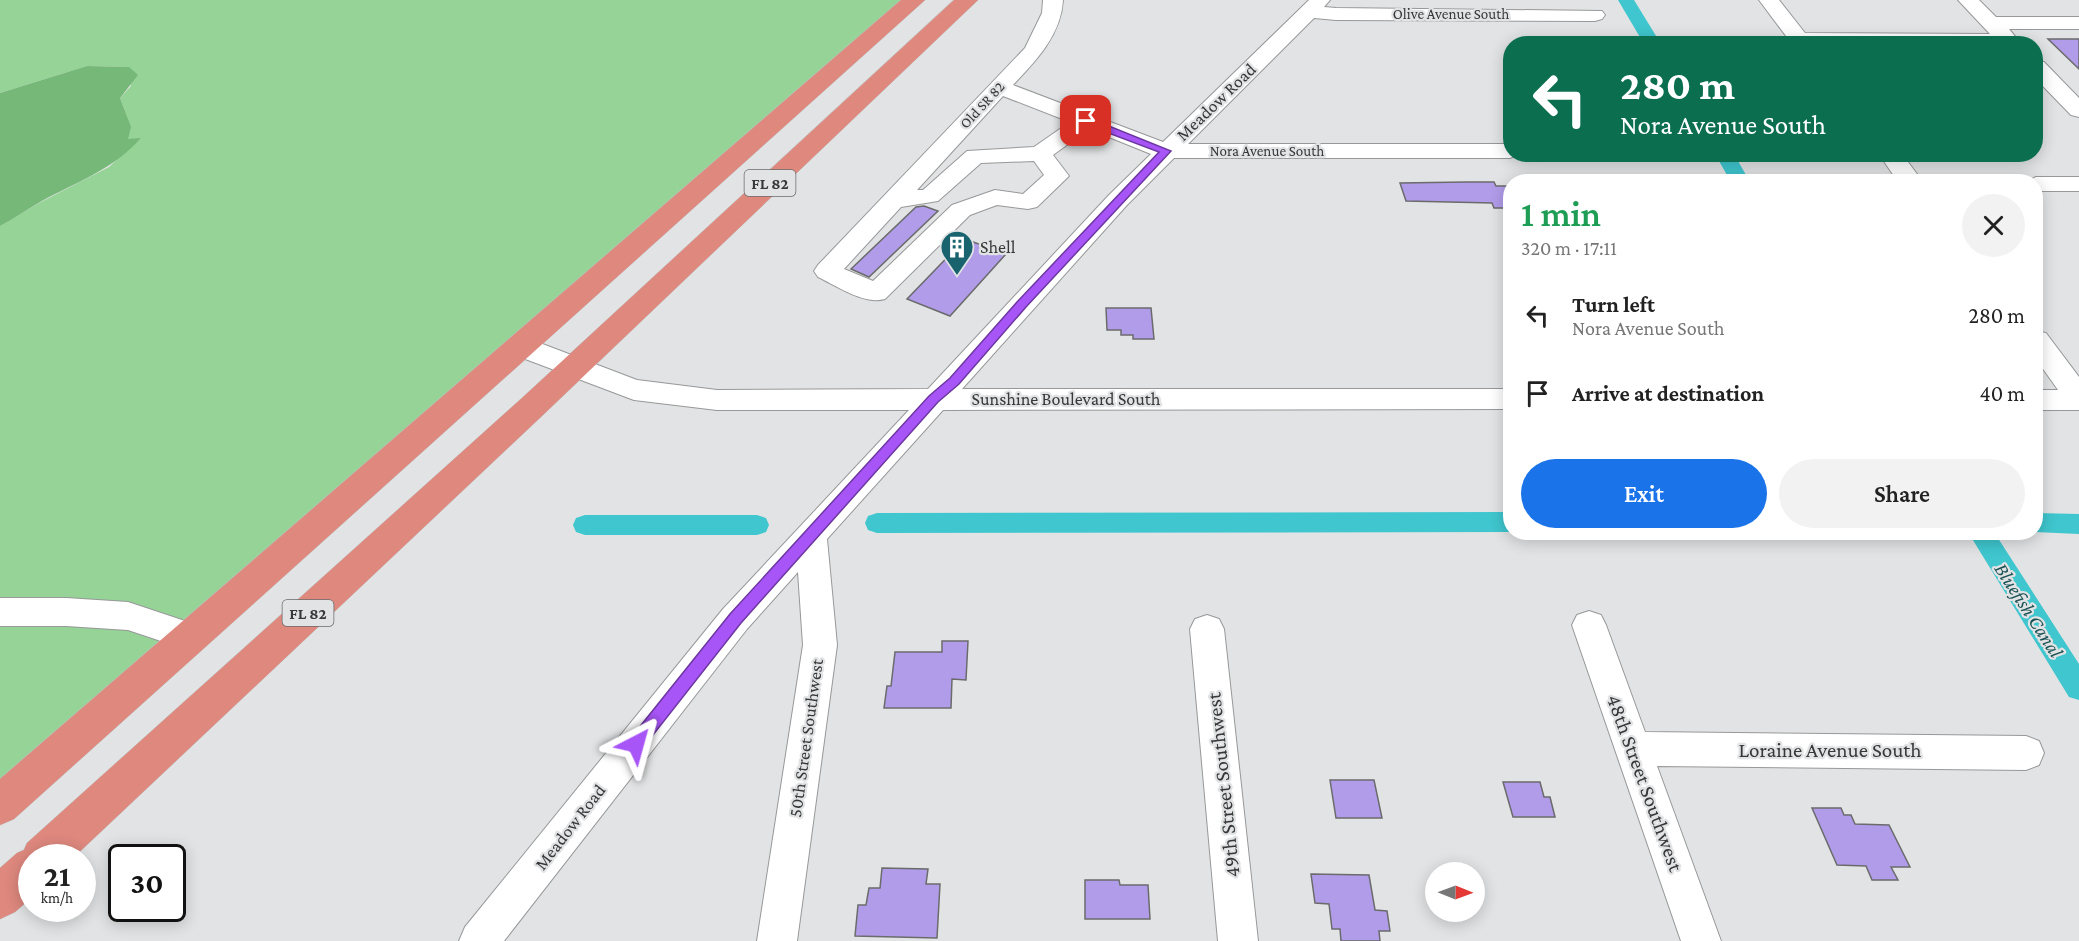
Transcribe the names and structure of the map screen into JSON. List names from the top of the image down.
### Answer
{
  "streets": {
    "highway": ["FL 82"],
    "street": [
      "Olive Avenue South",
      "Meadow Road",
      "Old SR 82",
      "Nora Avenue South",
      "Sunshine Boulevard South",
      "50th Street Southwest",
      "Loraine Avenue South",
      "48th Street Southwest",
      "49th Street Southwest"
    ]
  },
  "crossings": [
    ["Olive Avenue South", "Meadow Road"],
    ["Meadow Road", "Nora Avenue South"],
    ["Meadow Road", "Sunshine Boulevard South"],
    ["Meadow Road", "50th Street Southwest"],
    ["Old SR 82", "Nora Avenue South"],
    ["FL 82", "Sunshine Boulevard South"],
    ["Loraine Avenue South", "48th Street Southwest"]
  ],
  "water": ["Bluefish Canal"],
  "places": {
    "building": ["Shell"]
  },
  "north": "right",
  "page": {
    "turn": ["280 m", "Nora Avenue South"],
    "heading": ["1 min", "320 m · 17:11"],
    "list": [
      {
        "name": "Turn left",
        "note": "Nora Avenue South",
        "value": "280 m"
      },
      {
        "name": "Arrive at destination",
        "value": "40 m"
      }
    ],
    "buttons": ["Exit", "Share"],
    "speed": "21 km/h",
    "limit": "30"
  }
}
